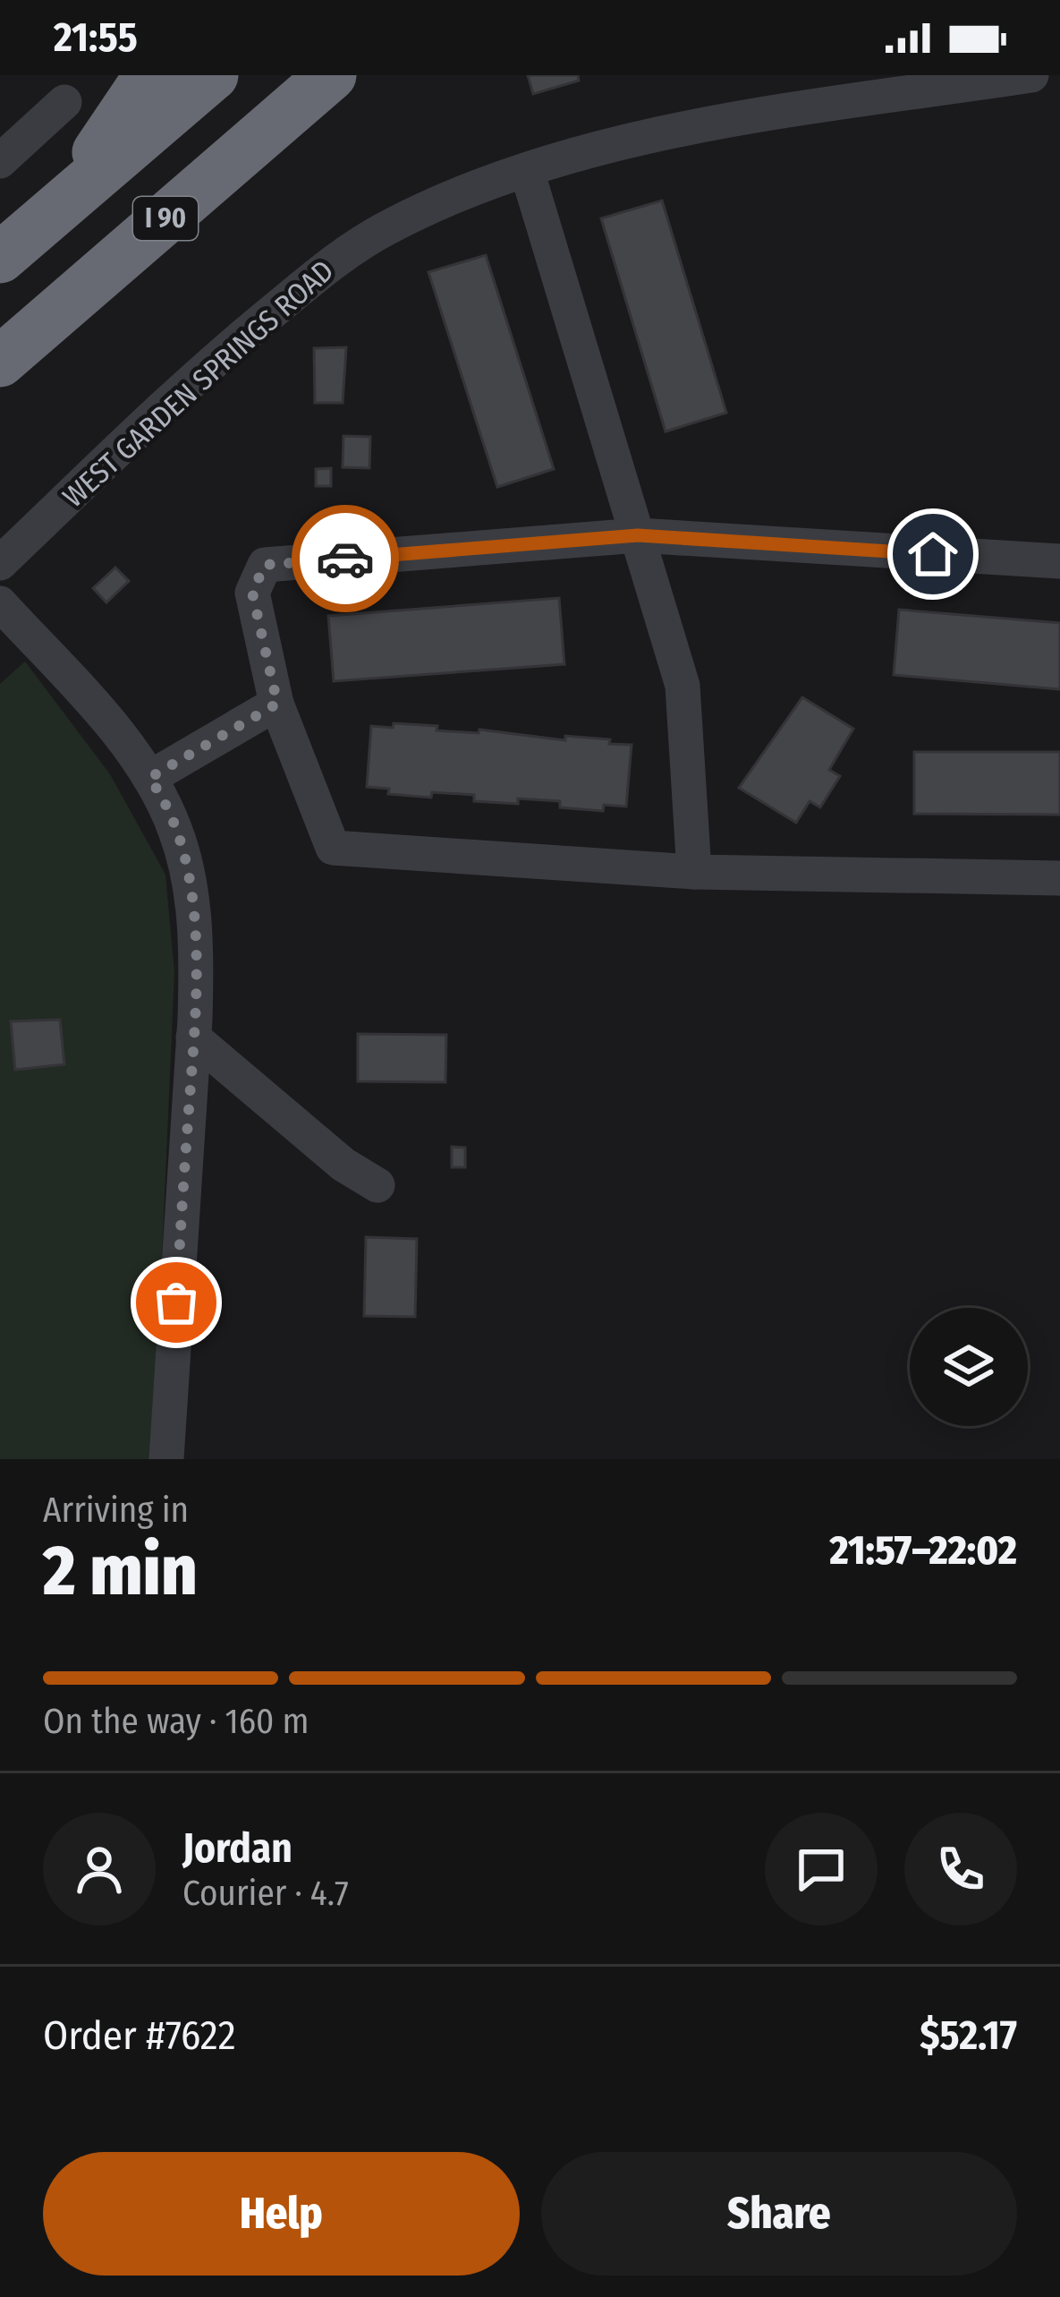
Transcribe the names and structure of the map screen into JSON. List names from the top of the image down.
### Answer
{
  "streets": {
    "highway": ["I 90"],
    "street": ["WEST GARDEN SPRINGS ROAD"]
  },
  "page": {
    "status": "21:55",
    "heading": ["2 min", "Arriving in", "21:57–22:02"],
    "panel": [
      "Jordan",
      "Courier · 4.7",
      "Order #7622",
      "$52.17"
    ],
    "bar": "On the way · 160 m",
    "buttons": ["Help", "Share"]
  }
}
